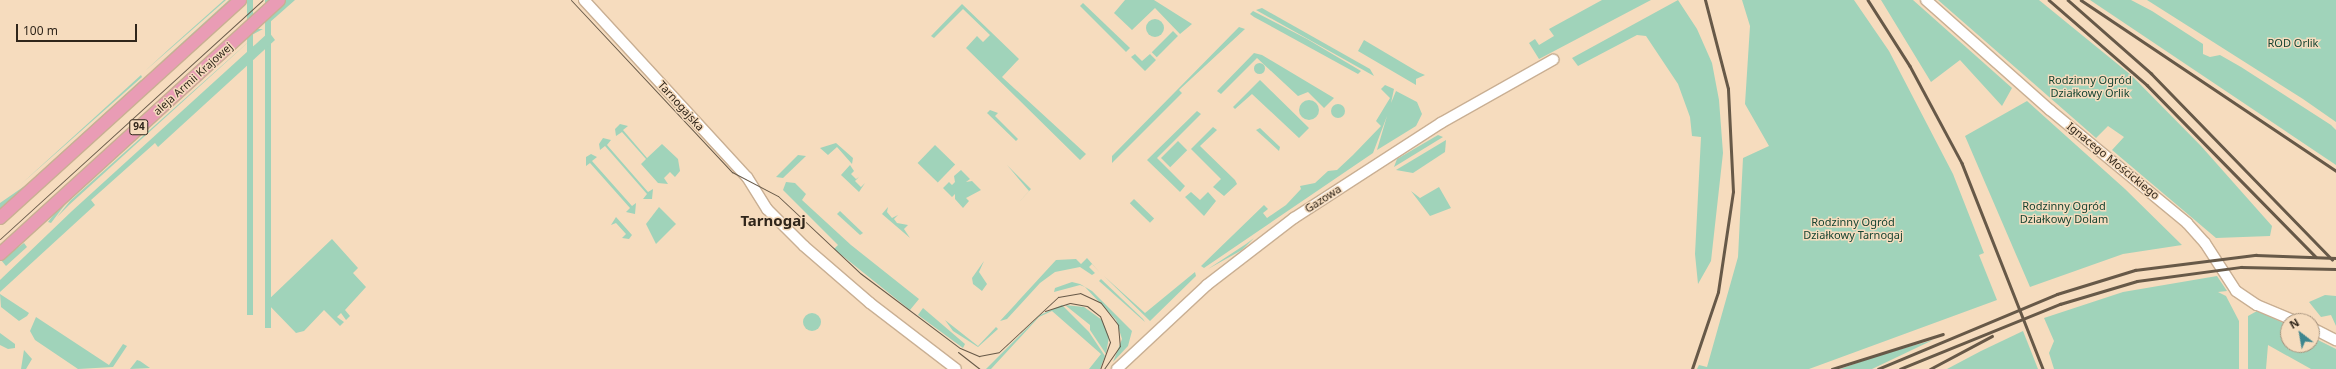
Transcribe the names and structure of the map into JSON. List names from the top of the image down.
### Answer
{
  "streets": {
    "main road": ["aleja Armii Krajowej", "94"],
    "street": ["Tarnogajska", "Ignacego Mościckiego", "Gazowa"]
  },
  "districts": ["Tarnogaj"],
  "parks": [
    "ROD Orlik",
    "Rodzinny Ogród Działkowy Orlik",
    "Rodzinny Ogród Działkowy Dolam",
    "Rodzinny Ogród Działkowy Tarnogaj"
  ],
  "scale_bar": "100 m",
  "north": "top left"
}
